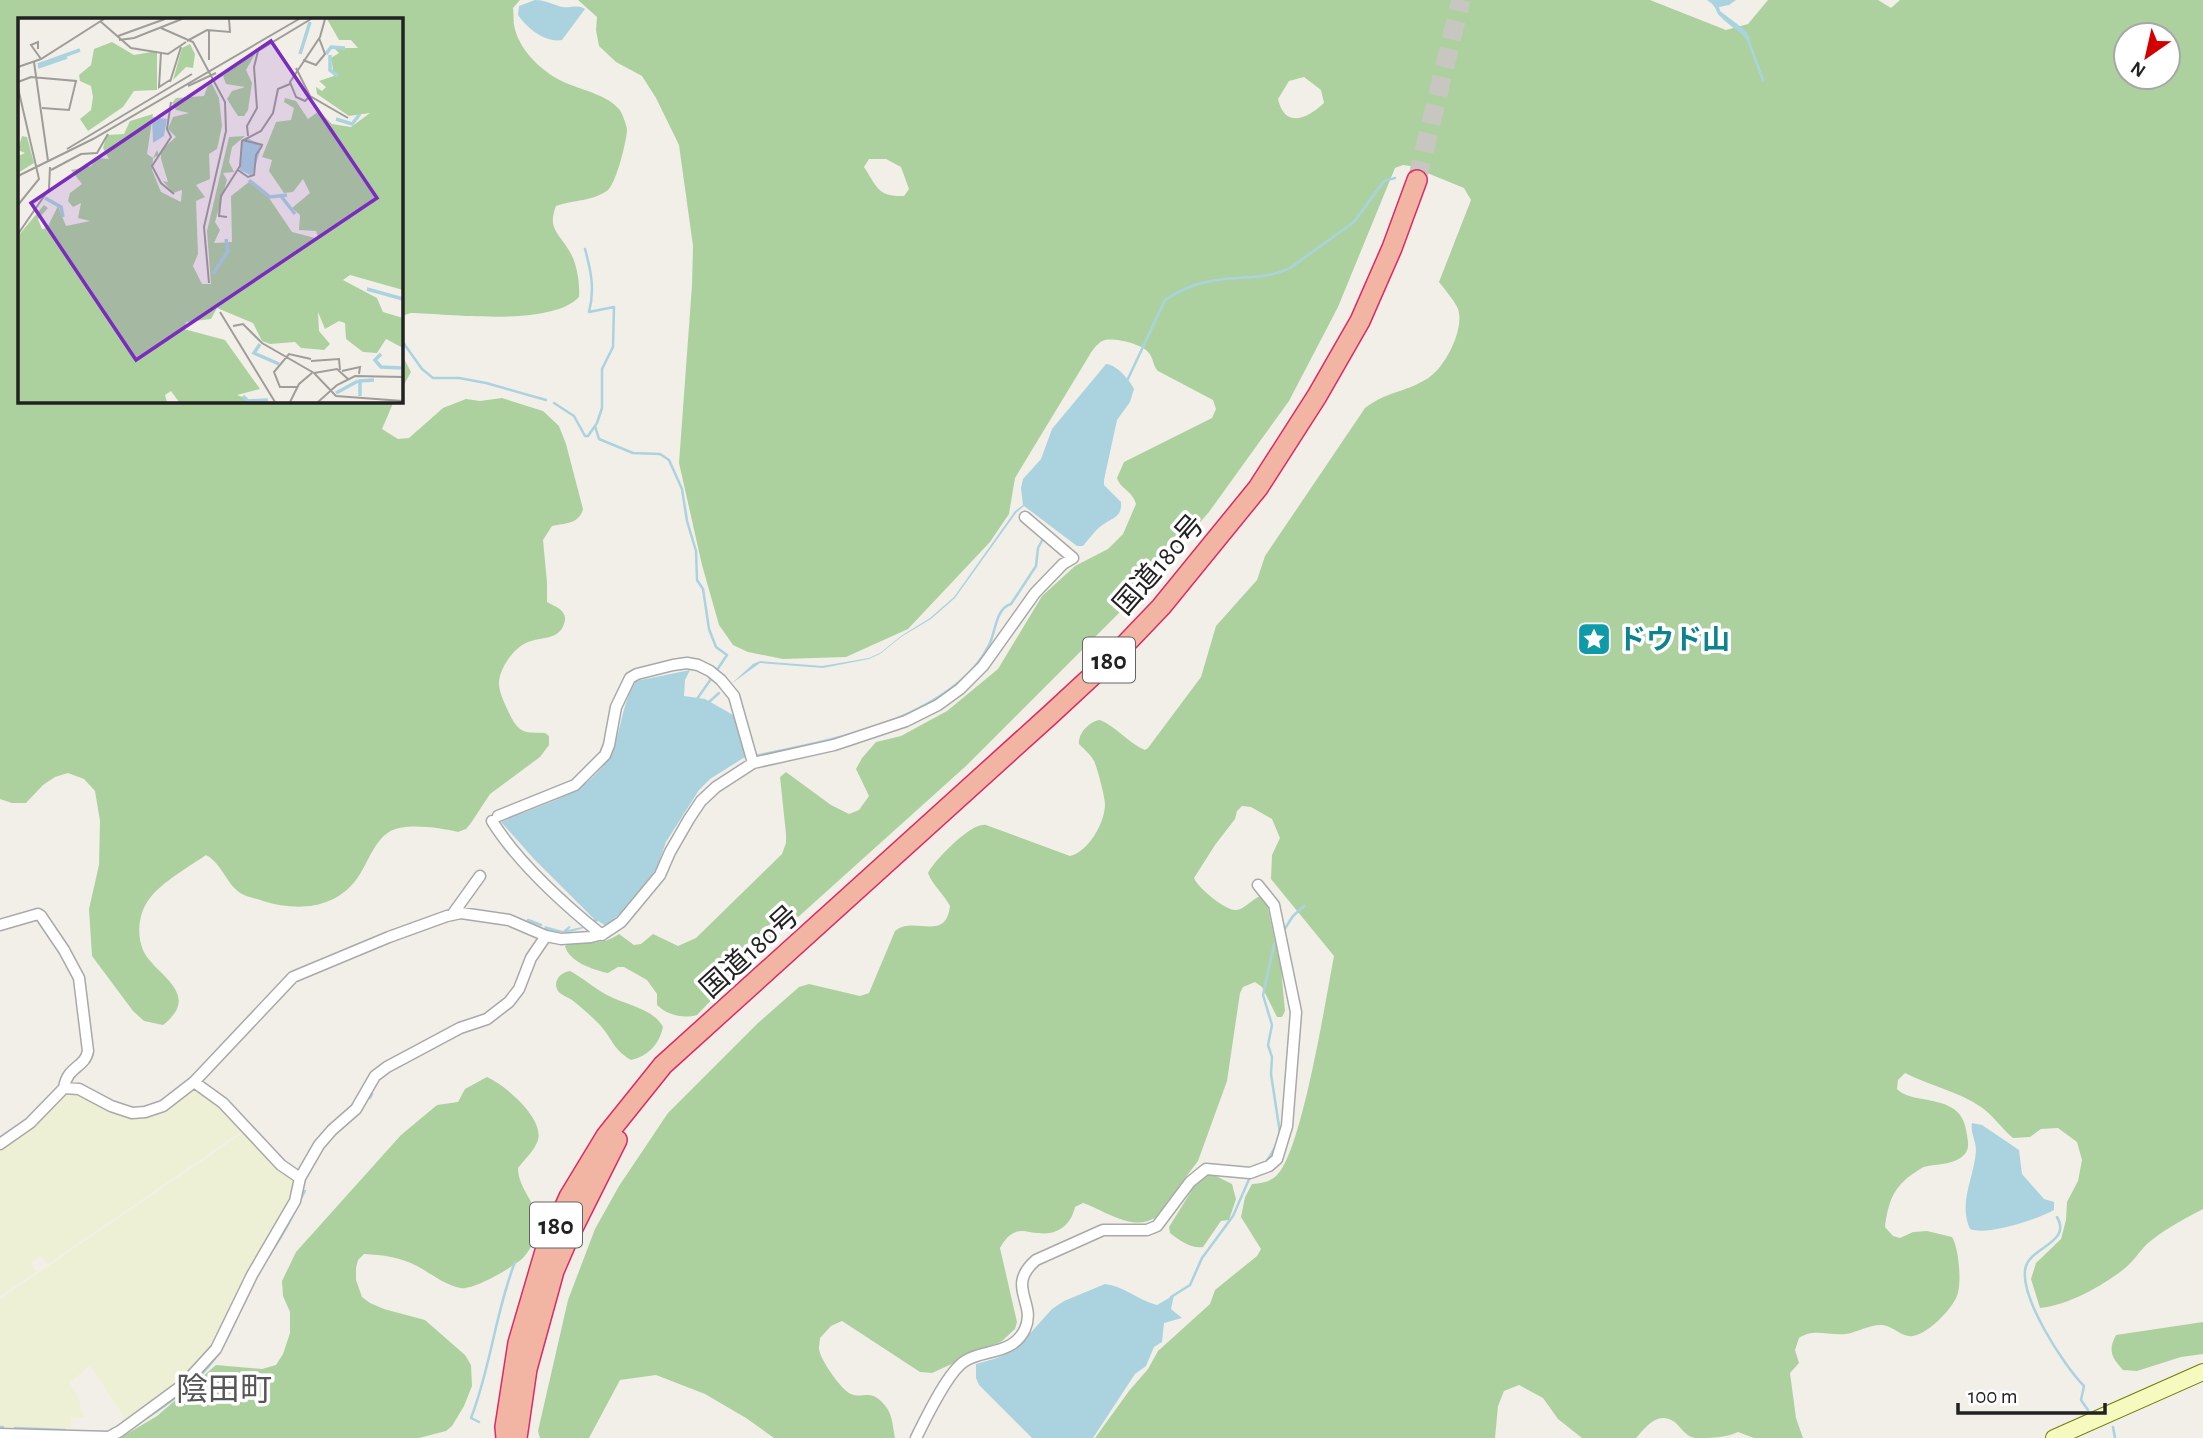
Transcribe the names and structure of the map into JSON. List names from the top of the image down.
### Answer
{
  "streets": {
    "highway": ["国道180号", "180"]
  },
  "districts": ["陰田町"],
  "places": {
    "place": ["ドウド山"]
  },
  "scale_bar": "100 m",
  "north": "bottom left"
}
